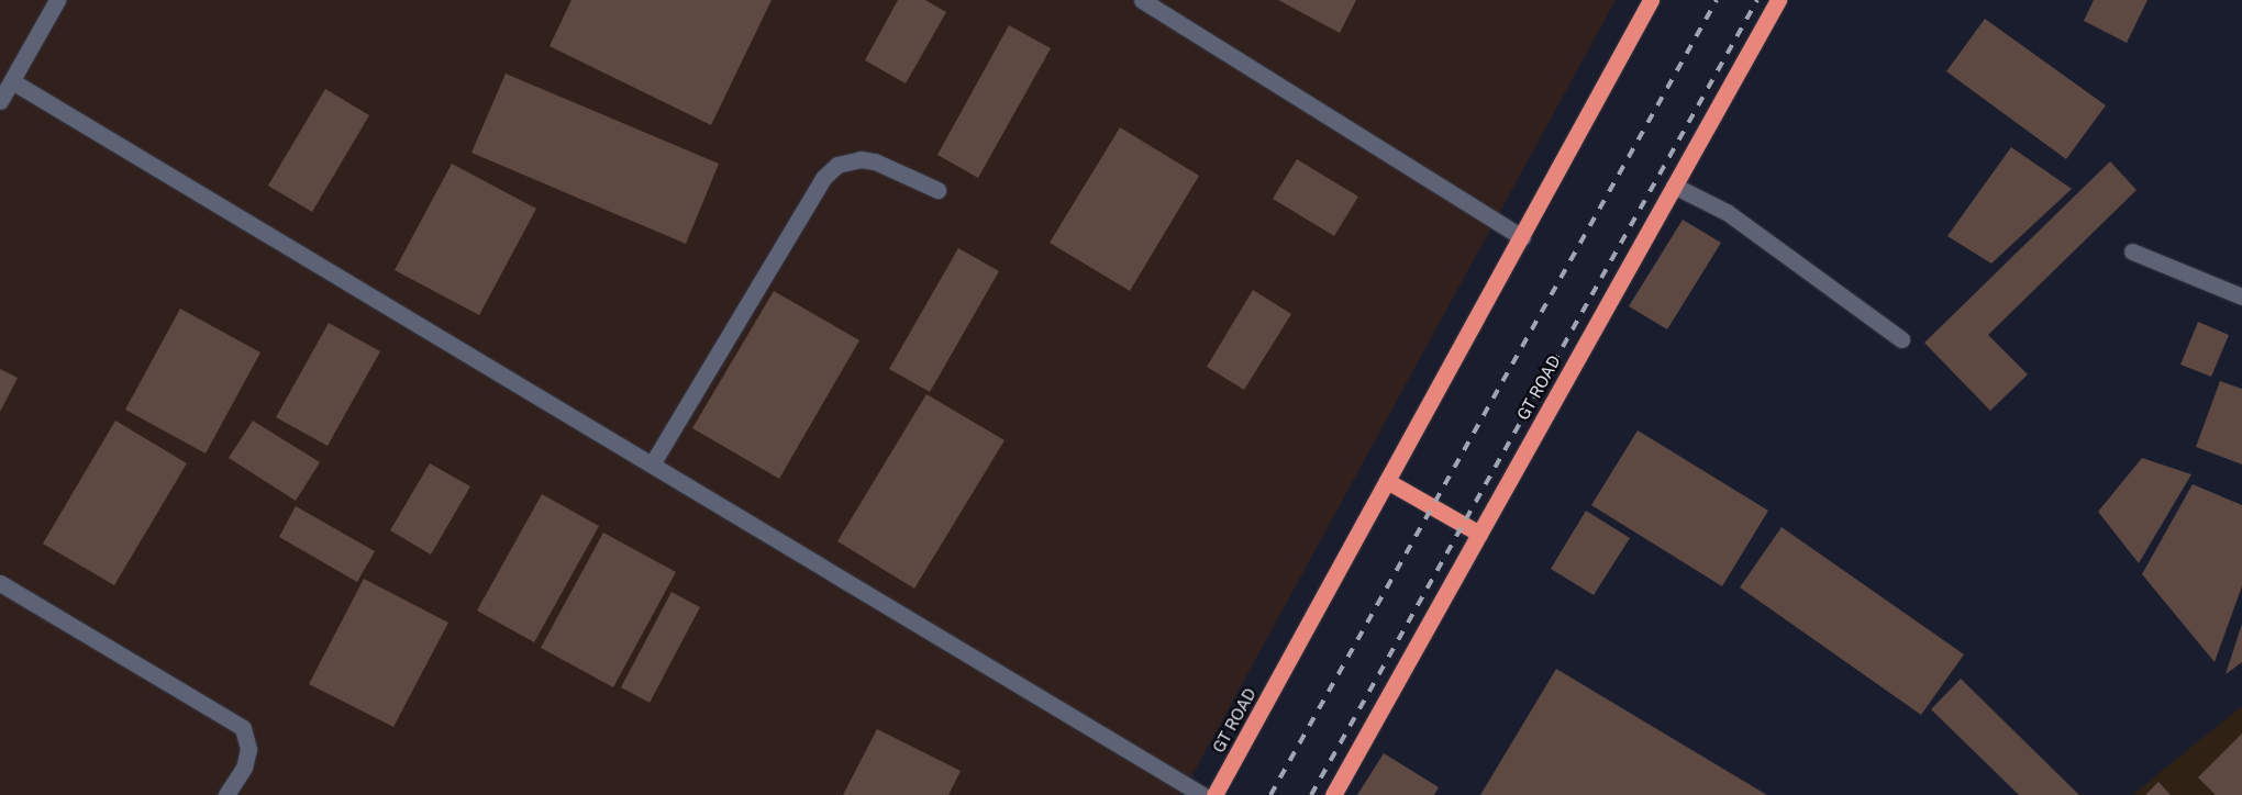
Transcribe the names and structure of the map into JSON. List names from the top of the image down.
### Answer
{
  "streets": {
    "highway": ["GT ROAD"]
  }
}
